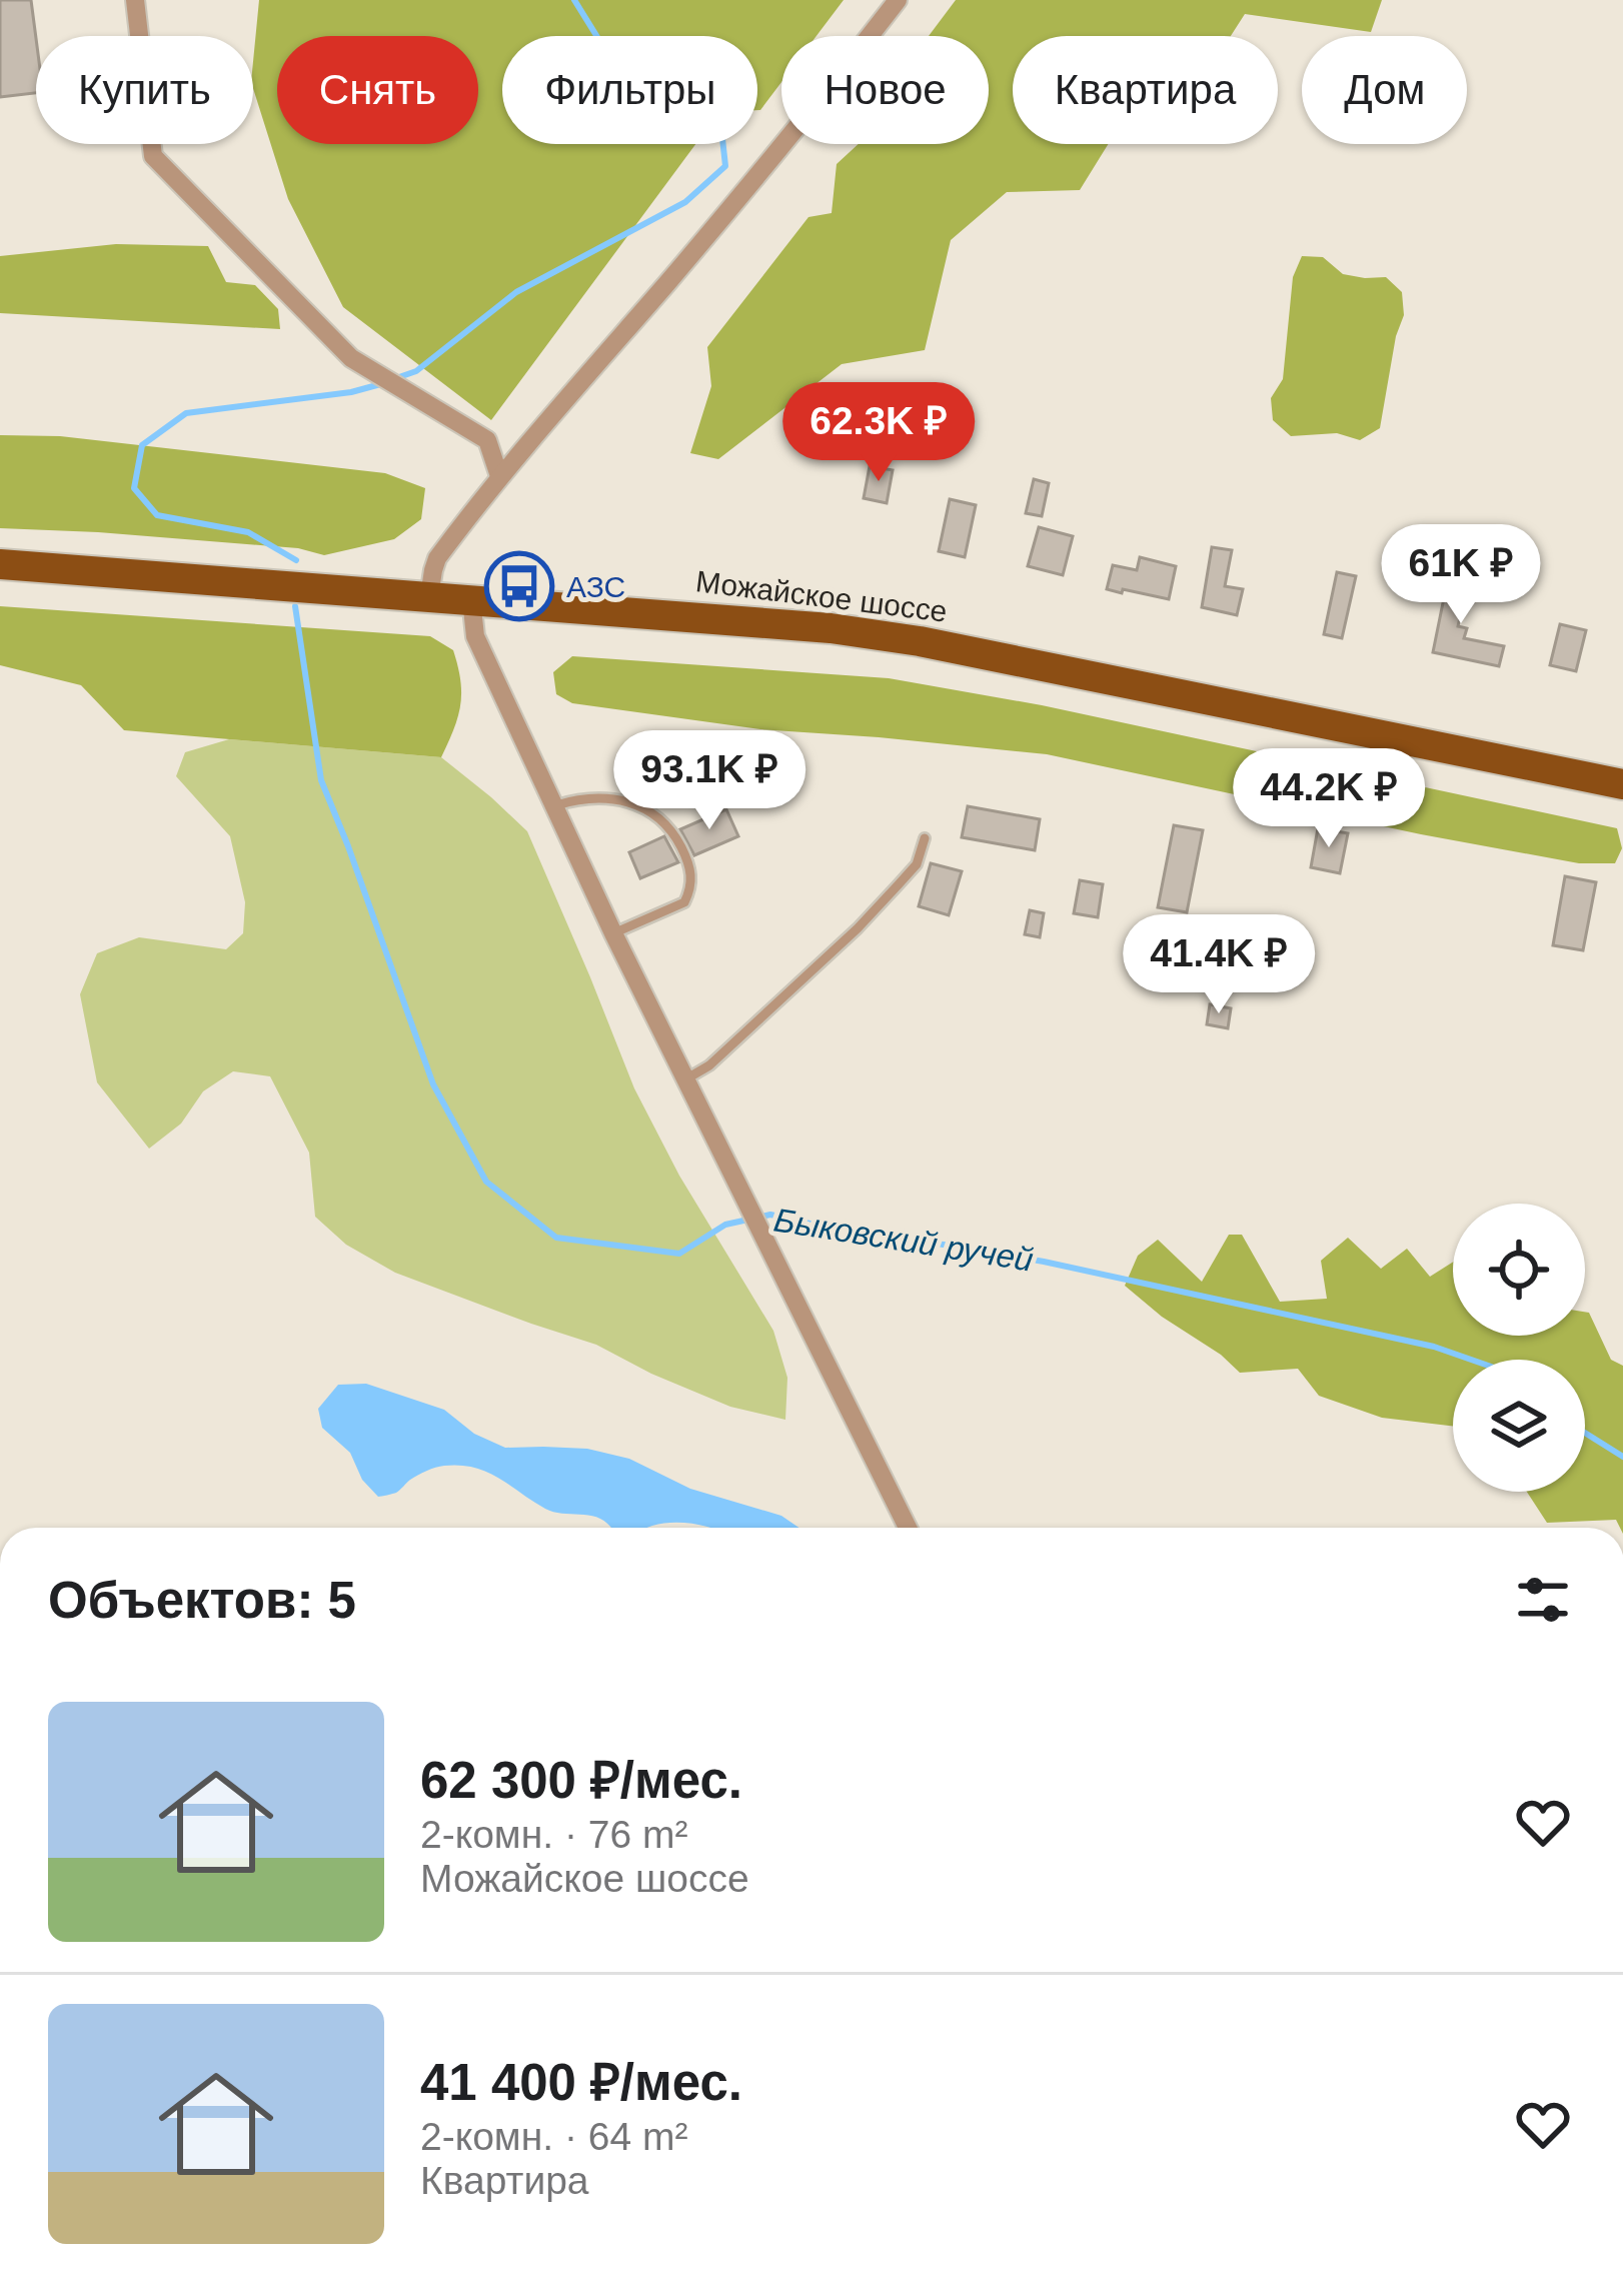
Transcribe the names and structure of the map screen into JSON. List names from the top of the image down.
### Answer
{
  "streets": {
    "main road": ["Можайское шоссе"]
  },
  "water": ["Быковский ручей"],
  "places": {
    "bus stop": ["АЗС"]
  },
  "page": {
    "chip": [
      "Купить",
      "Снять",
      "Фильтры",
      "Новое",
      "Квартира",
      "Дом"
    ],
    "price": [
      "62.3K ₽",
      "61K ₽",
      "93.1K ₽",
      "44.2K ₽",
      "41.4K ₽"
    ],
    "heading": "Объектов: 5",
    "list": [
      {
        "name": "62 300 ₽/мес.",
        "note": "2-комн. · 76 m² · Можайское шоссе"
      },
      {
        "name": "41 400 ₽/мес.",
        "note": "2-комн. · 64 m² · Квартира"
      }
    ]
  }
}
